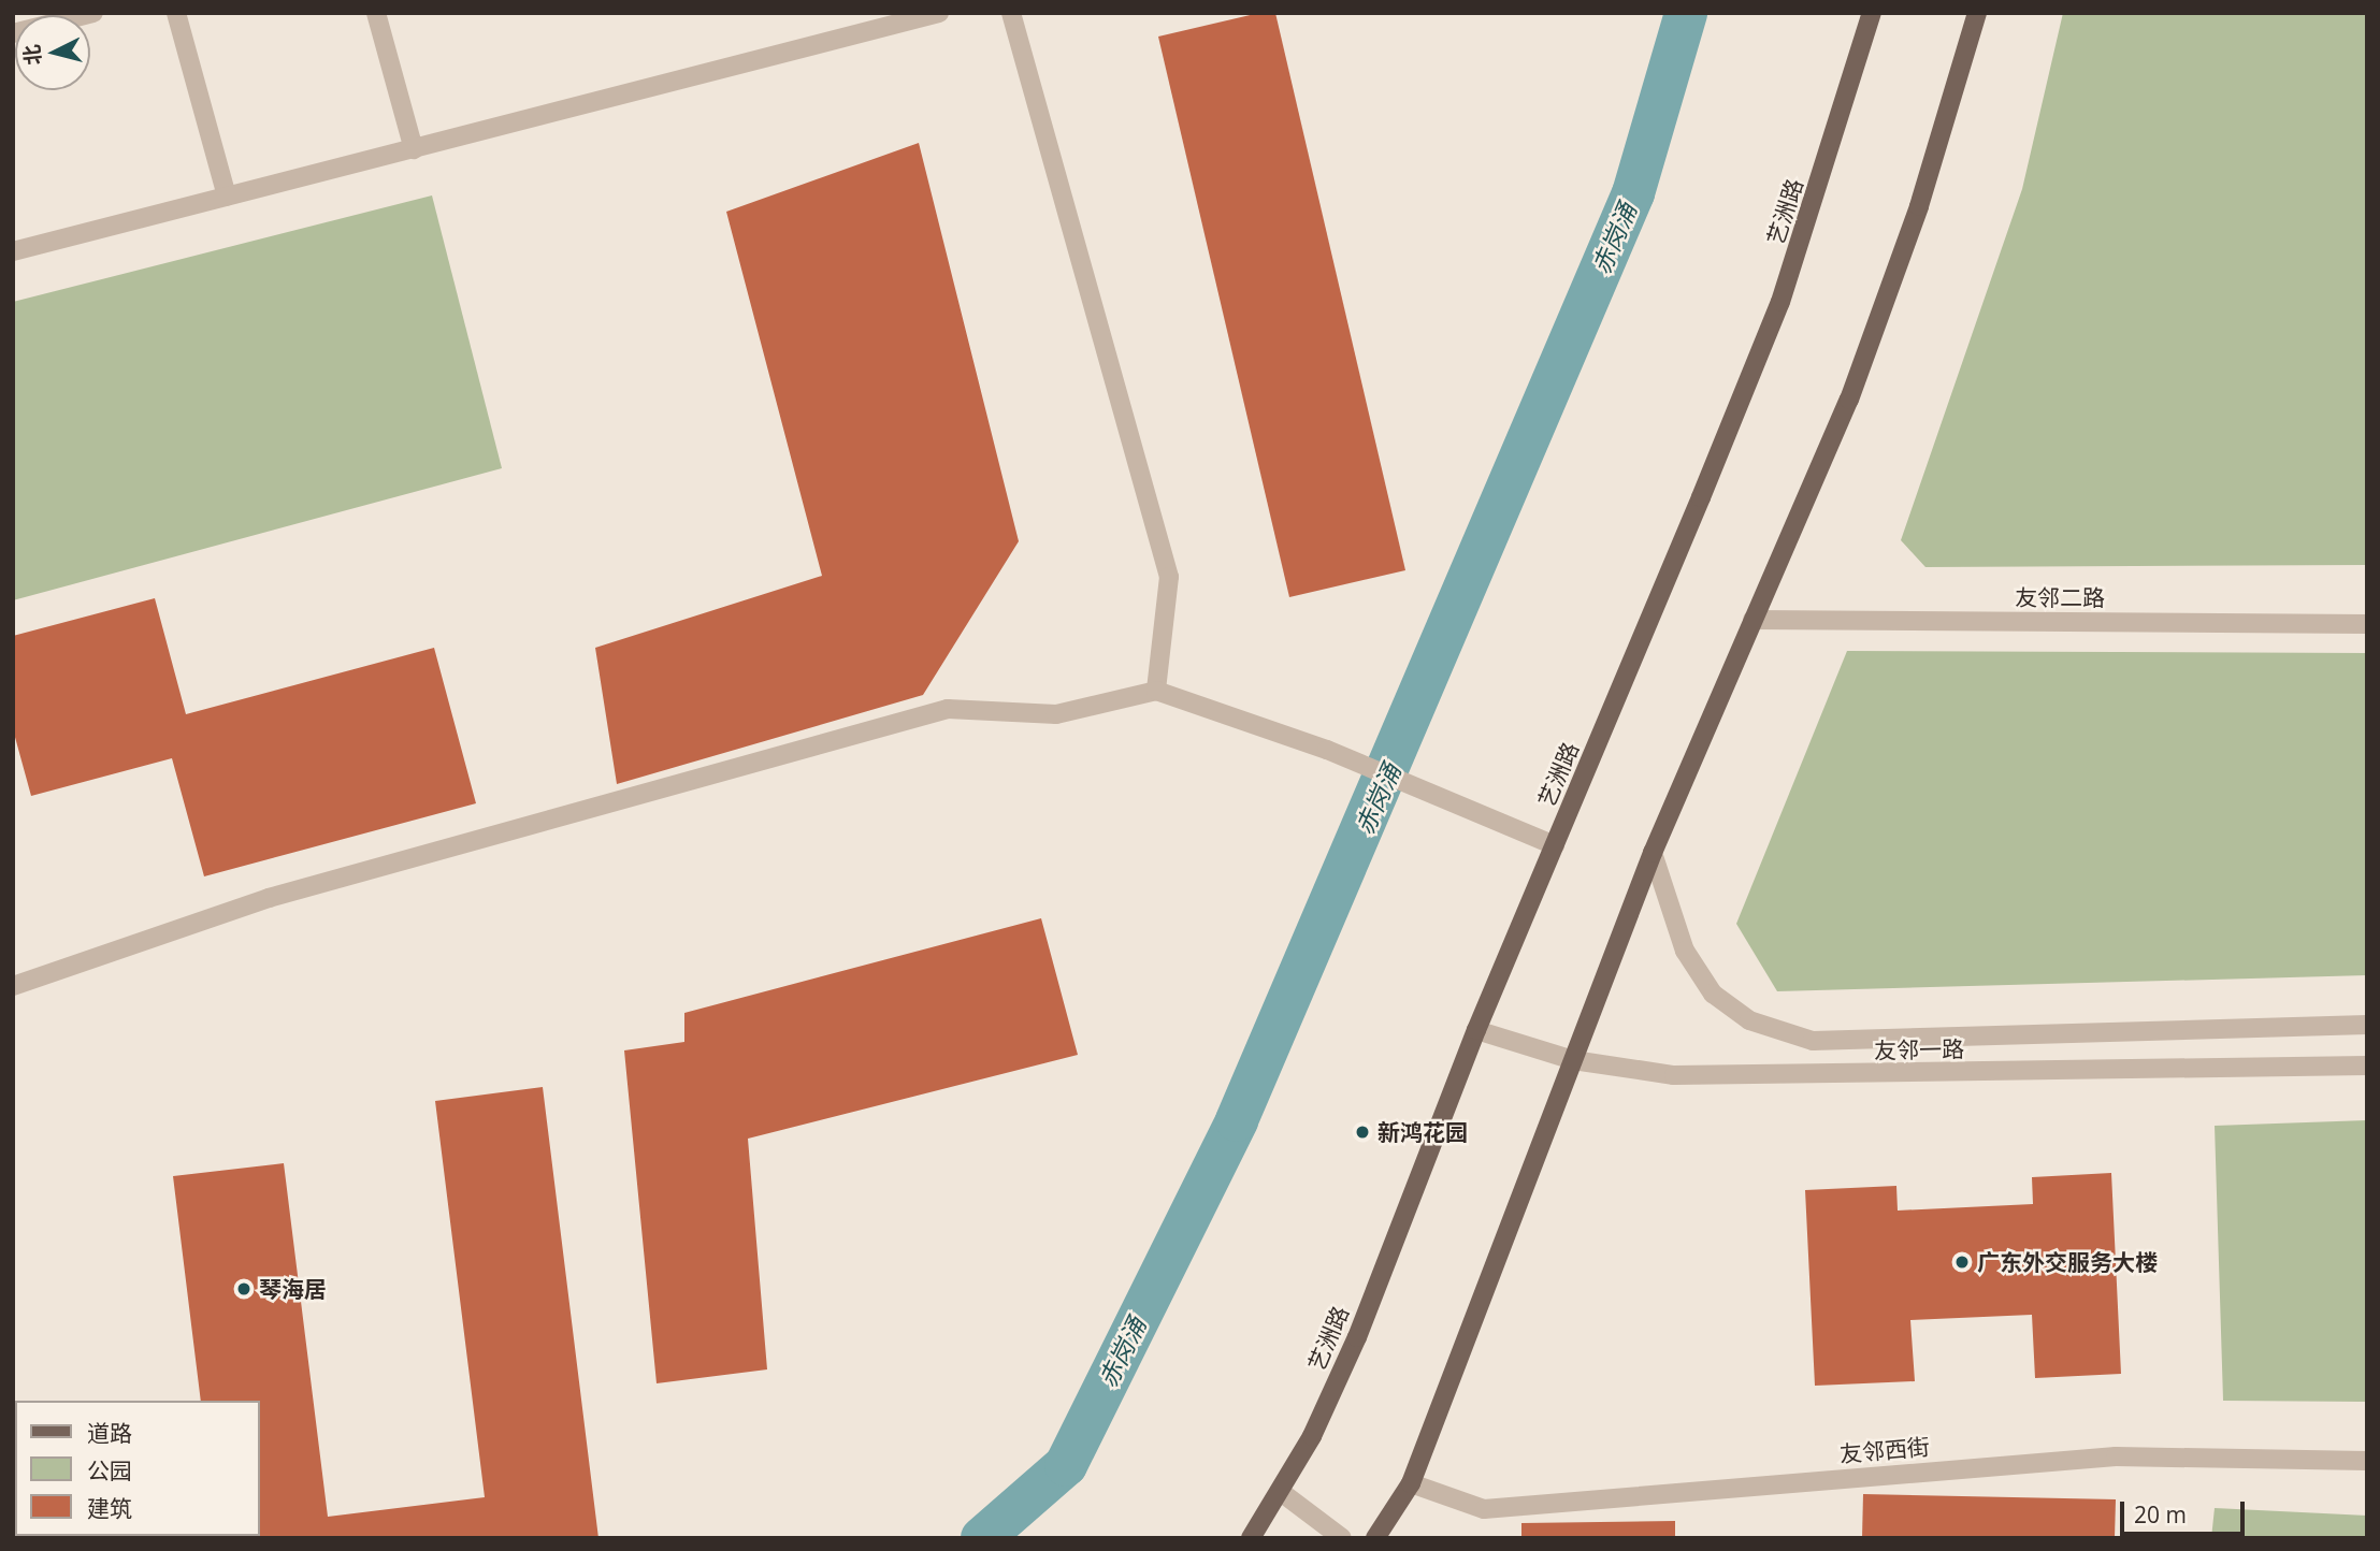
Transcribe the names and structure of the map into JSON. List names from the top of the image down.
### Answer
{
  "streets": {
    "main road": ["艺洲路"],
    "street": ["友邻二路", "友邻一路", "友邻西街"]
  },
  "crossings": [
    ["艺洲路", "友邻一路"]
  ],
  "water": ["赤岗涌"],
  "places": ["新鸿花园", "广东外交服务大楼", "琴海居"],
  "legend": ["道路", "公园", "建筑"],
  "scale_bar": "20 m",
  "north": "left"
}
